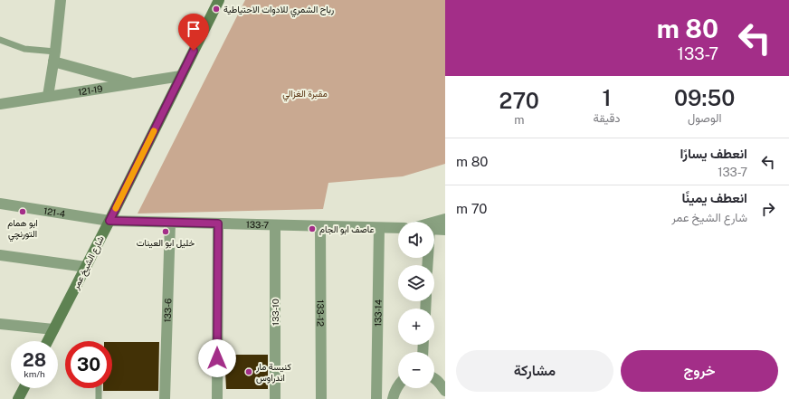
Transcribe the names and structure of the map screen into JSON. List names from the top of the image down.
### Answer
{
  "streets": {
    "street": [
      "121-19",
      "121-4",
      "133-7",
      "شارع الشيخ عمر",
      "133-6",
      "133-10",
      "133-12",
      "133-14"
    ]
  },
  "crossings": [
    ["121-19", "شارع الشيخ عمر"],
    ["121-4", "133-7"],
    ["121-4", "شارع الشيخ عمر"],
    ["133-7", "شارع الشيخ عمر"],
    ["133-7", "133-6"],
    ["133-7", "133-10"],
    ["133-7", "133-12"],
    ["133-7", "133-14"]
  ],
  "parks": ["مقبرة الغزالي"],
  "places": [
    "رباح الشمري للادوات الاحتياطية",
    "ابو همام التورنچي",
    "عاصف ابو الجام",
    "خليل ابو العينات",
    "كنيسة مار اندراوس"
  ],
  "page": {
    "turn": ["80 m", "133-7"],
    "eta": [
      "09:50",
      "الوصول",
      "1",
      "دقيقة",
      "270",
      "m"
    ],
    "list": [
      {
        "name": "انعطف يسارًا",
        "note": "133-7",
        "value": "80 m"
      },
      {
        "name": "انعطف يمينًا",
        "note": "شارع الشيخ عمر",
        "value": "70 m"
      }
    ],
    "map_buttons": ["+", "−"],
    "speed": "28 km/h",
    "limit": "30",
    "buttons": ["خروج", "مشاركة"]
  }
}
